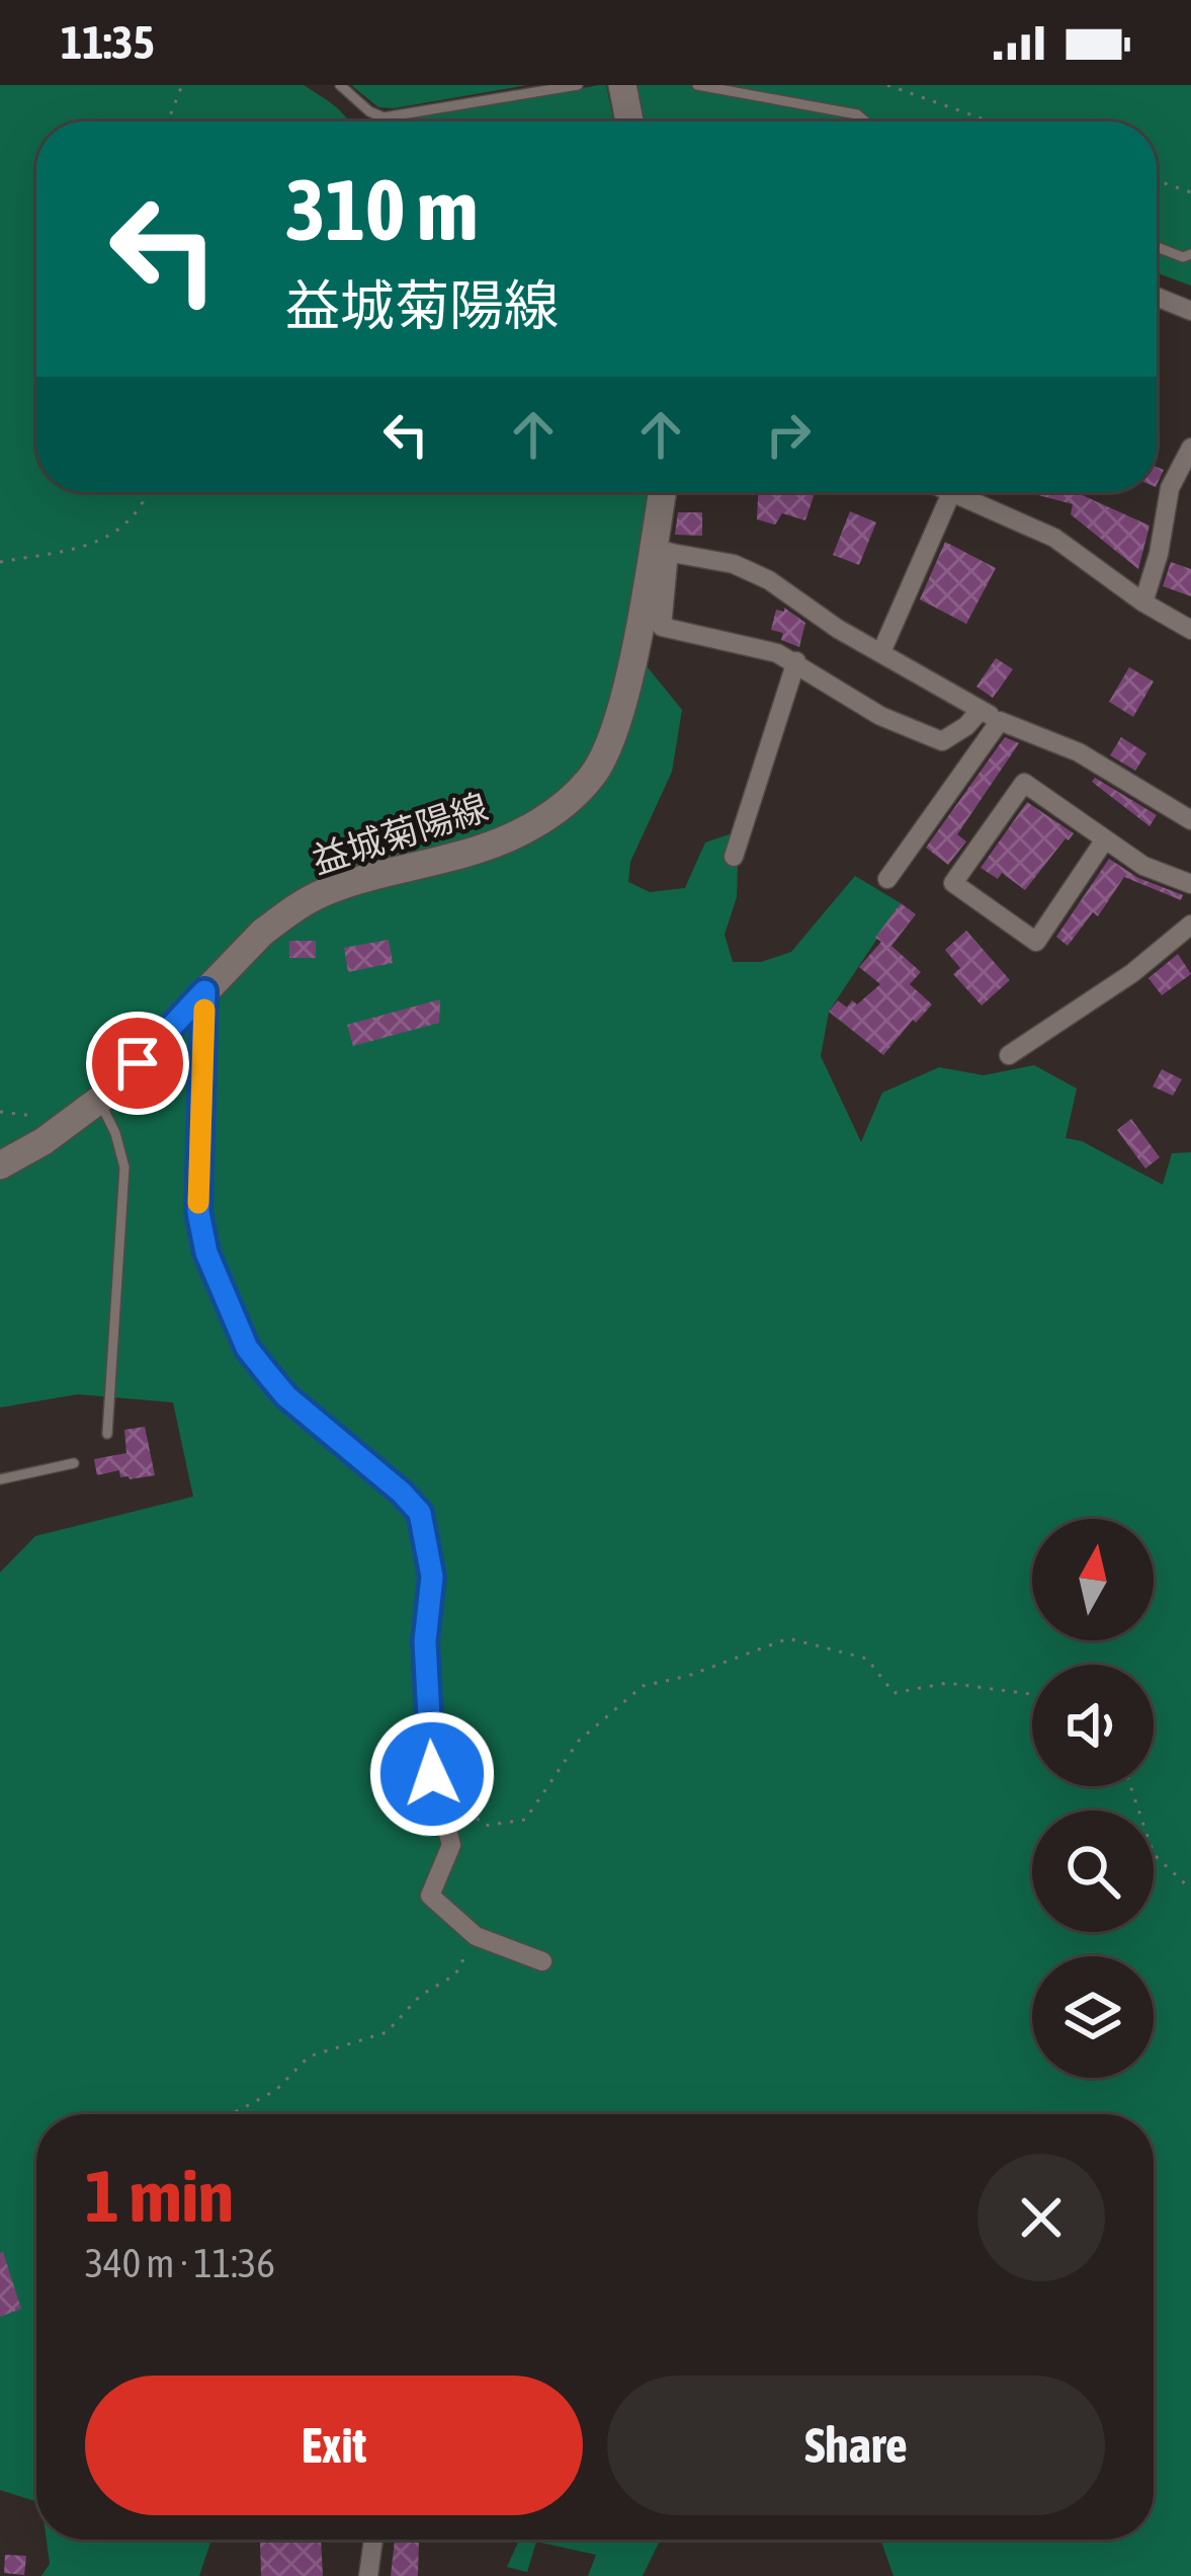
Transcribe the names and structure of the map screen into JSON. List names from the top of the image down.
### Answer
{
  "streets": {
    "main road": ["益城菊陽線"]
  },
  "north": "top",
  "page": {
    "status": "11:35",
    "turn": ["310 m", "益城菊陽線"],
    "heading": ["1 min", "340 m · 11:36"],
    "buttons": ["Exit", "Share"]
  }
}
